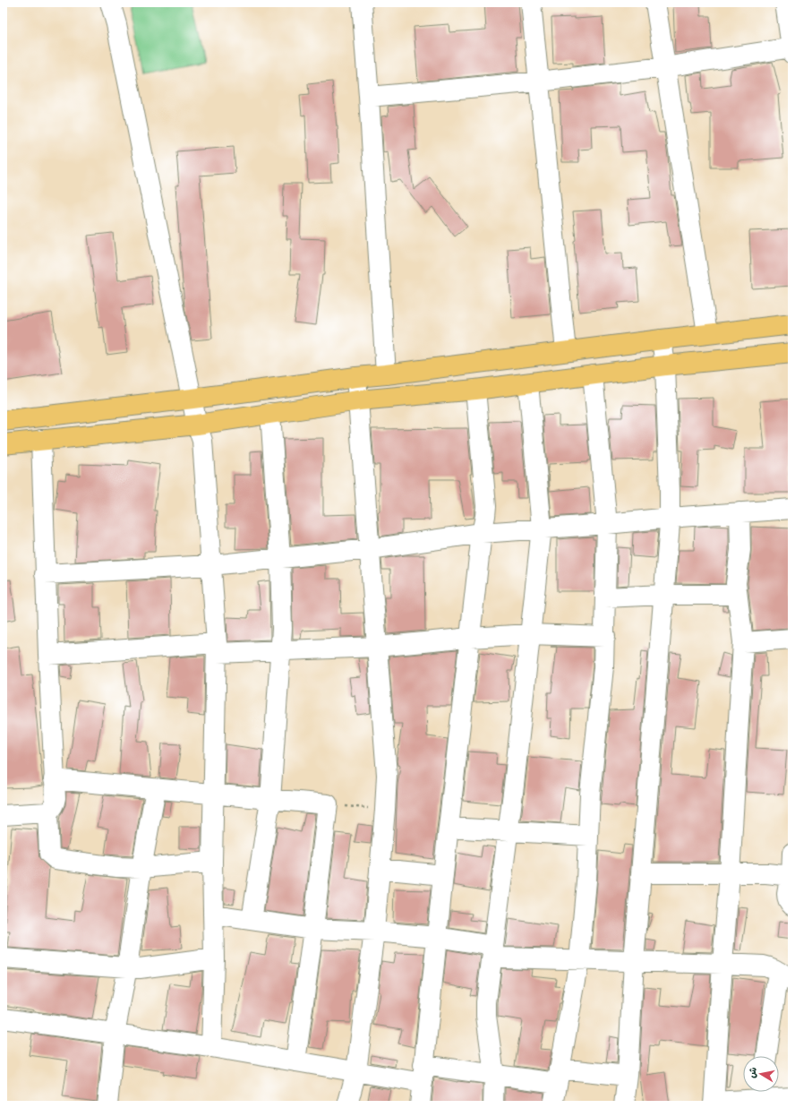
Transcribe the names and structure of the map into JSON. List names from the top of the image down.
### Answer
{
  "north": "left"
}
